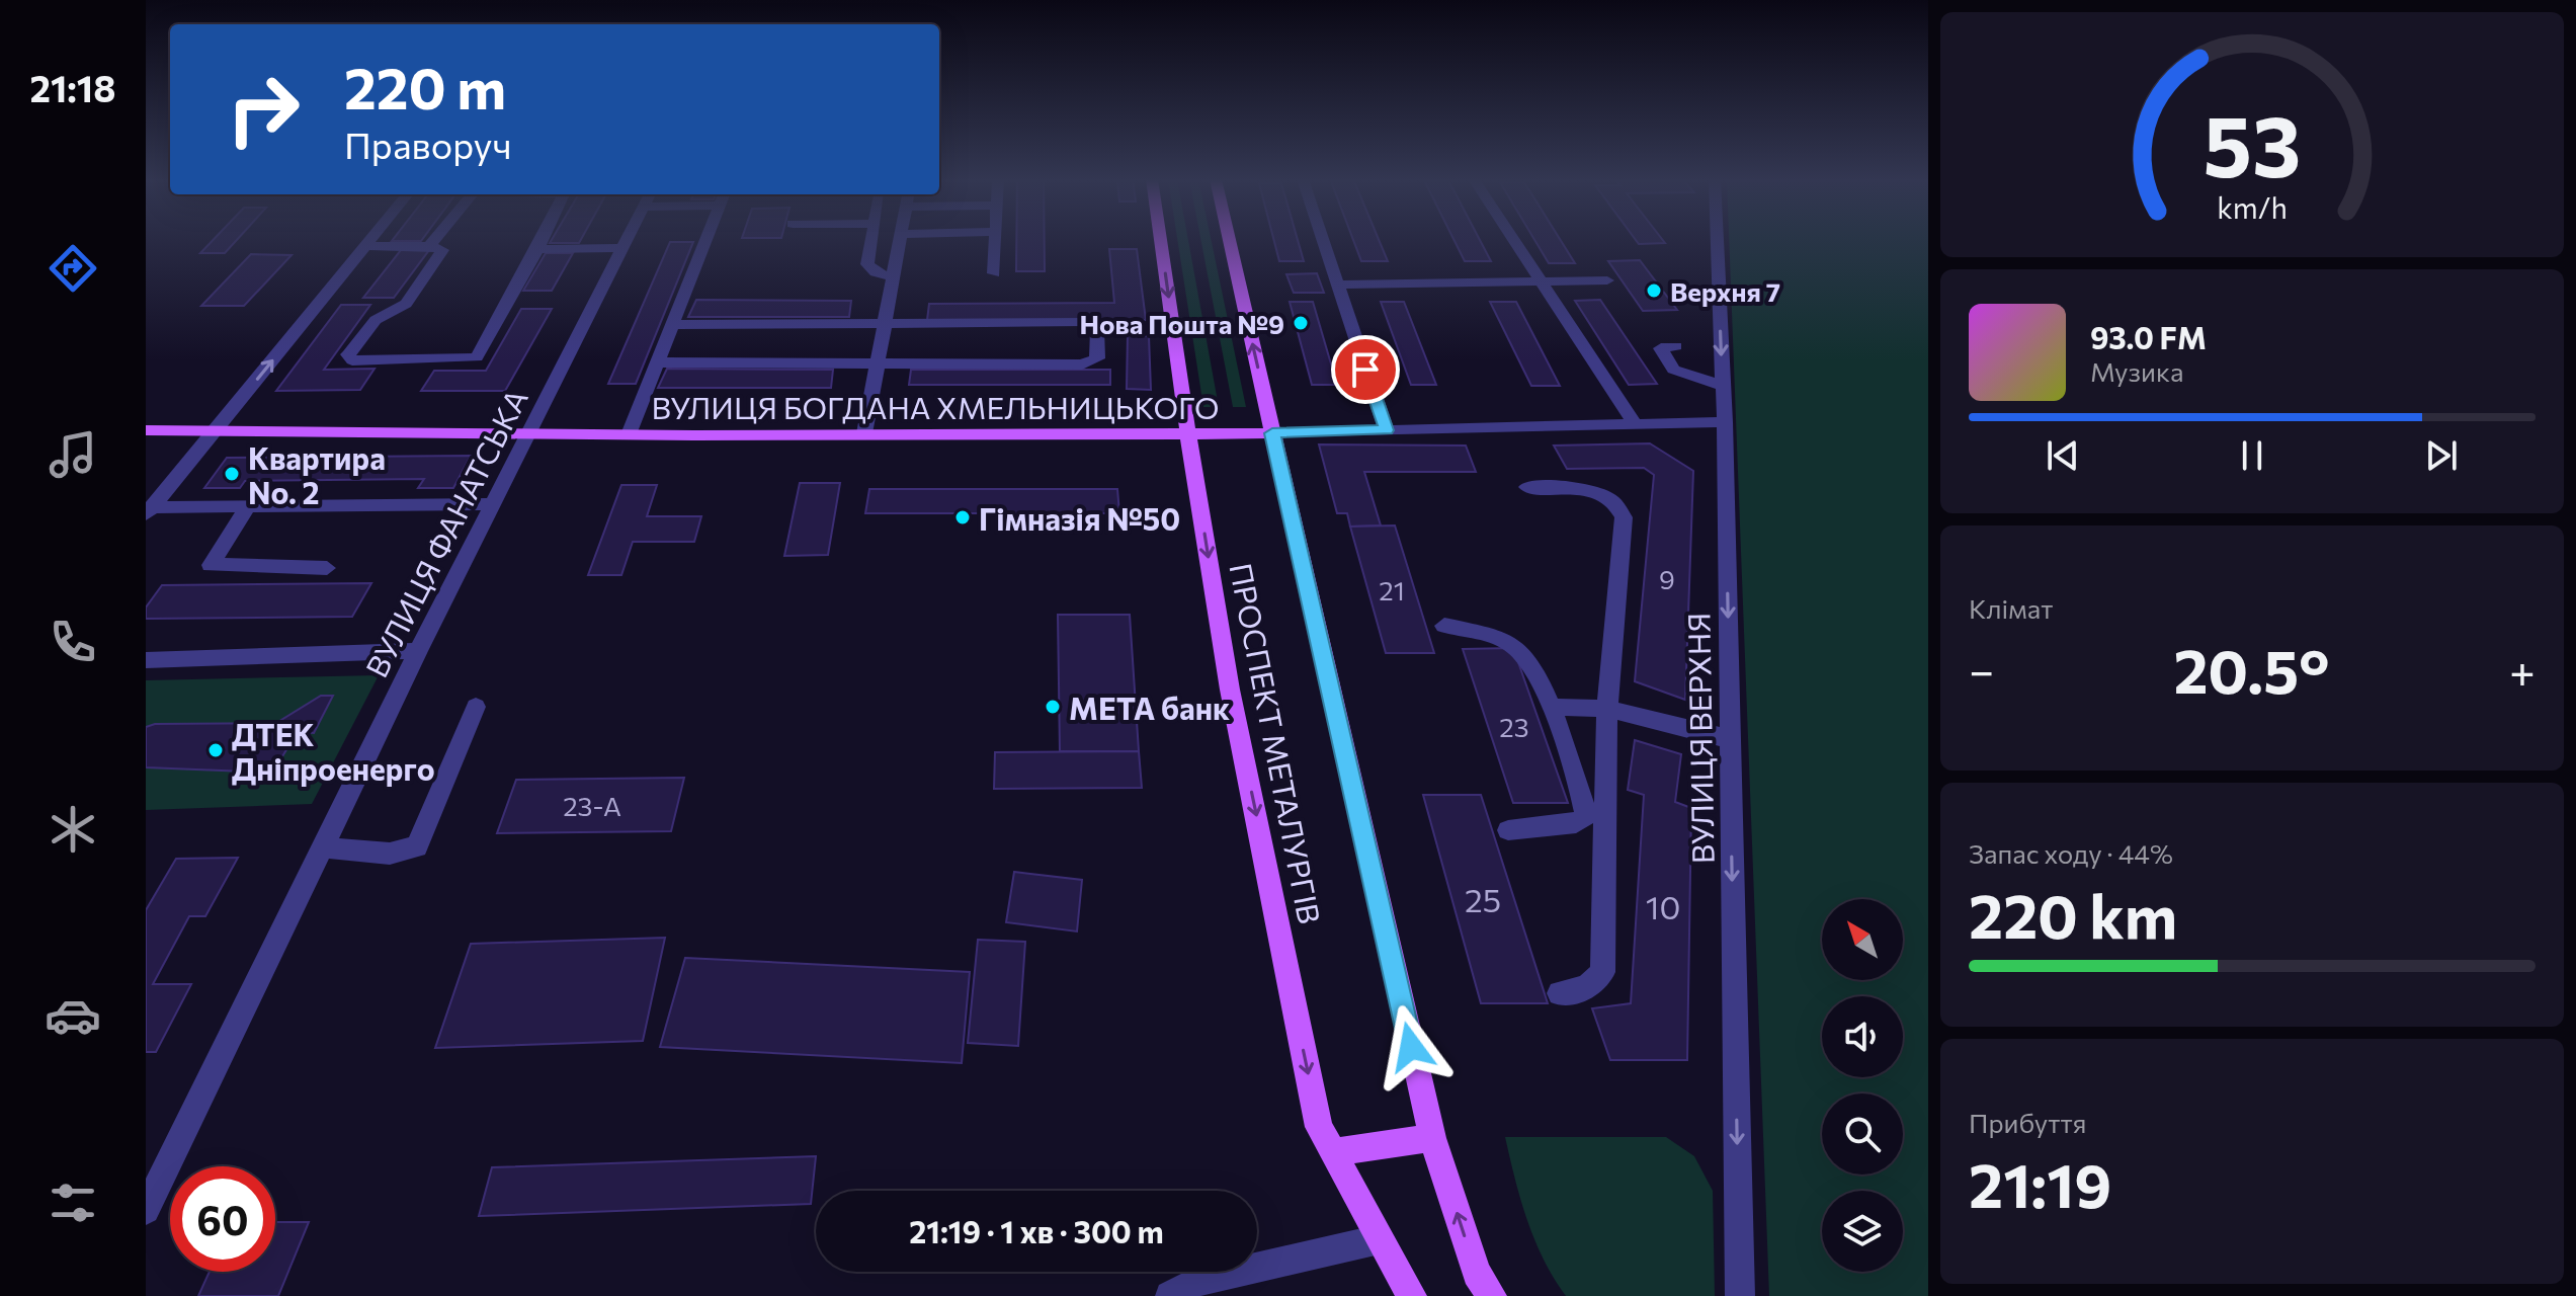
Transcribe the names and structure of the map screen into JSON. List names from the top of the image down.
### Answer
{
  "streets": {
    "main road": ["ВУЛИЦЯ БОГДАНА ХМЕЛЬНИЦЬКОГО", "ПРОСПЕКТ МЕТАЛУРГІВ"],
    "street": ["ВУЛИЦЯ ФАНАТСЬКА", "ВУЛИЦЯ ВЕРХНЯ"]
  },
  "crossings": [
    ["ВУЛИЦЯ БОГДАНА ХМЕЛЬНИЦЬКОГО", "ВУЛИЦЯ ФАНАТСЬКА"],
    ["ВУЛИЦЯ БОГДАНА ХМЕЛЬНИЦЬКОГО", "ВУЛИЦЯ ВЕРХНЯ"],
    ["ВУЛИЦЯ БОГДАНА ХМЕЛЬНИЦЬКОГО", "ПРОСПЕКТ МЕТАЛУРГІВ"]
  ],
  "places": [
    "Верхня 7",
    "Нова Пошта №9",
    "Квартира No. 2",
    "Гімназія №50",
    "МЕТА банк",
    "ДТЕК Дніпроенерго"
  ],
  "house_numbers": [
    "9",
    "21",
    "23",
    "23-А",
    "25",
    "10"
  ],
  "north": "top left",
  "page": {
    "tabs": "21:18",
    "turn": ["220 m", "Праворуч"],
    "song": ["93.0 FM", "Музика"],
    "tile": [
      "Клімат",
      ["Запас ходу · 44%", "220 km"],
      ["Прибуття", "21:19"]
    ],
    "heat": ["−", "20.5°", "+"],
    "limit": "60",
    "trip": "21:19 · 1 хв · 300 m",
    "gauge": ["53", "km/h"]
  }
}
